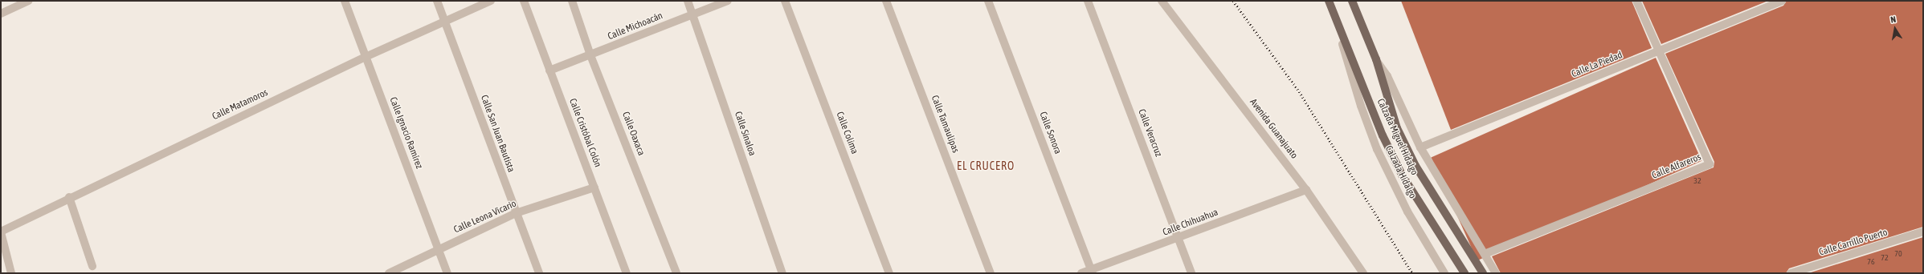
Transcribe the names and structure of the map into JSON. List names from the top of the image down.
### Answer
{
  "streets": {
    "main road": ["Calzada Miguel Hidalgo"],
    "street": [
      "Calle Michoacán",
      "Calle La Piedad",
      "Calle Matamoros",
      "Calle Tamaulipas",
      "Avenida Guanajuato",
      "Calle Ignacio Ramírez",
      "Calle Cristóbal Colón",
      "Calle Colima",
      "Calle Sonora",
      "Calle Veracruz",
      "Calle San Juan Bautista",
      "Calle Oaxaca",
      "Calle Sinaloa",
      "Calle Alfareros",
      "Calzada Hidalgo",
      "Calle Leona Vicario",
      "Calle Chihuahua",
      "Calle Carrillo Puerto"
    ]
  },
  "crossings": [
    ["Calle Michoacán", "Calle Cristóbal Colón"],
    ["Calle Michoacán", "Calle Oaxaca"],
    ["Calle Michoacán", "Calle Sinaloa"],
    ["Calle La Piedad", "Calzada Miguel Hidalgo"],
    ["Calle La Piedad", "Calle Alfareros"],
    ["Calle Matamoros", "Calle Ignacio Ramírez"],
    ["Calle Matamoros", "Calle San Juan Bautista"],
    ["Avenida Guanajuato", "Calle Chihuahua"],
    ["Calle Ignacio Ramírez", "Calle Leona Vicario"],
    ["Calle Cristóbal Colón", "Calle Leona Vicario"],
    ["Calle Sonora", "Calle Chihuahua"],
    ["Calle Veracruz", "Calle Chihuahua"],
    ["Calle San Juan Bautista", "Calle Leona Vicario"],
    ["Calzada Miguel Hidalgo", "Calle Alfareros"],
    ["Calzada Miguel Hidalgo", "Calzada Hidalgo"]
  ],
  "districts": ["EL CRUCERO"],
  "house_numbers": [
    "32",
    "70",
    "72",
    "76"
  ],
  "north": "top"
}
